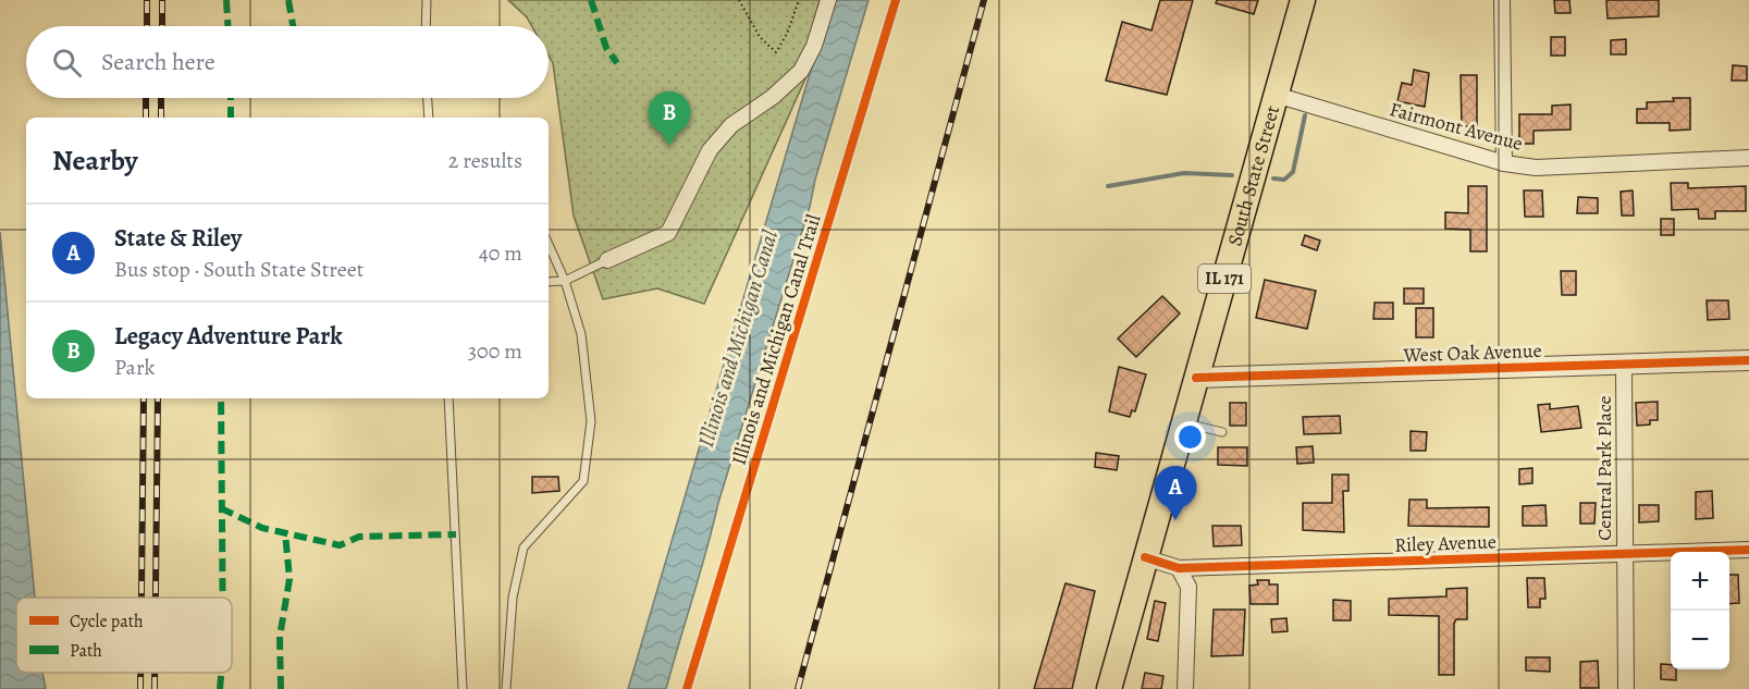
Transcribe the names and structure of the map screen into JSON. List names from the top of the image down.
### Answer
{
  "streets": {
    "main road": ["South State Street", "IL 171"],
    "street": [
      "Fairmont Avenue",
      "West Oak Avenue",
      "Central Park Place",
      "Riley Avenue"
    ],
    "cycle path": ["Illinois and Michigan Canal Trail"]
  },
  "crossings": [
    ["Fairmont Avenue", "South State Street"],
    ["South State Street", "West Oak Avenue"],
    ["South State Street", "Riley Avenue"],
    ["West Oak Avenue", "Central Park Place"],
    ["Central Park Place", "Riley Avenue"]
  ],
  "water": ["Illinois and Michigan Canal"],
  "legend": ["Cycle path", "Path"],
  "page": {
    "search": "Search here",
    "pins": ["B", "A"],
    "heading": ["Nearby", "2 results"],
    "list": [
      {
        "mark": "A",
        "name": "State & Riley",
        "note": "Bus stop · South State Street",
        "value": "40 m"
      },
      {
        "mark": "B",
        "name": "Legacy Adventure Park",
        "note": "Park",
        "value": "300 m"
      }
    ],
    "map_buttons": ["+", "−"]
  }
}
